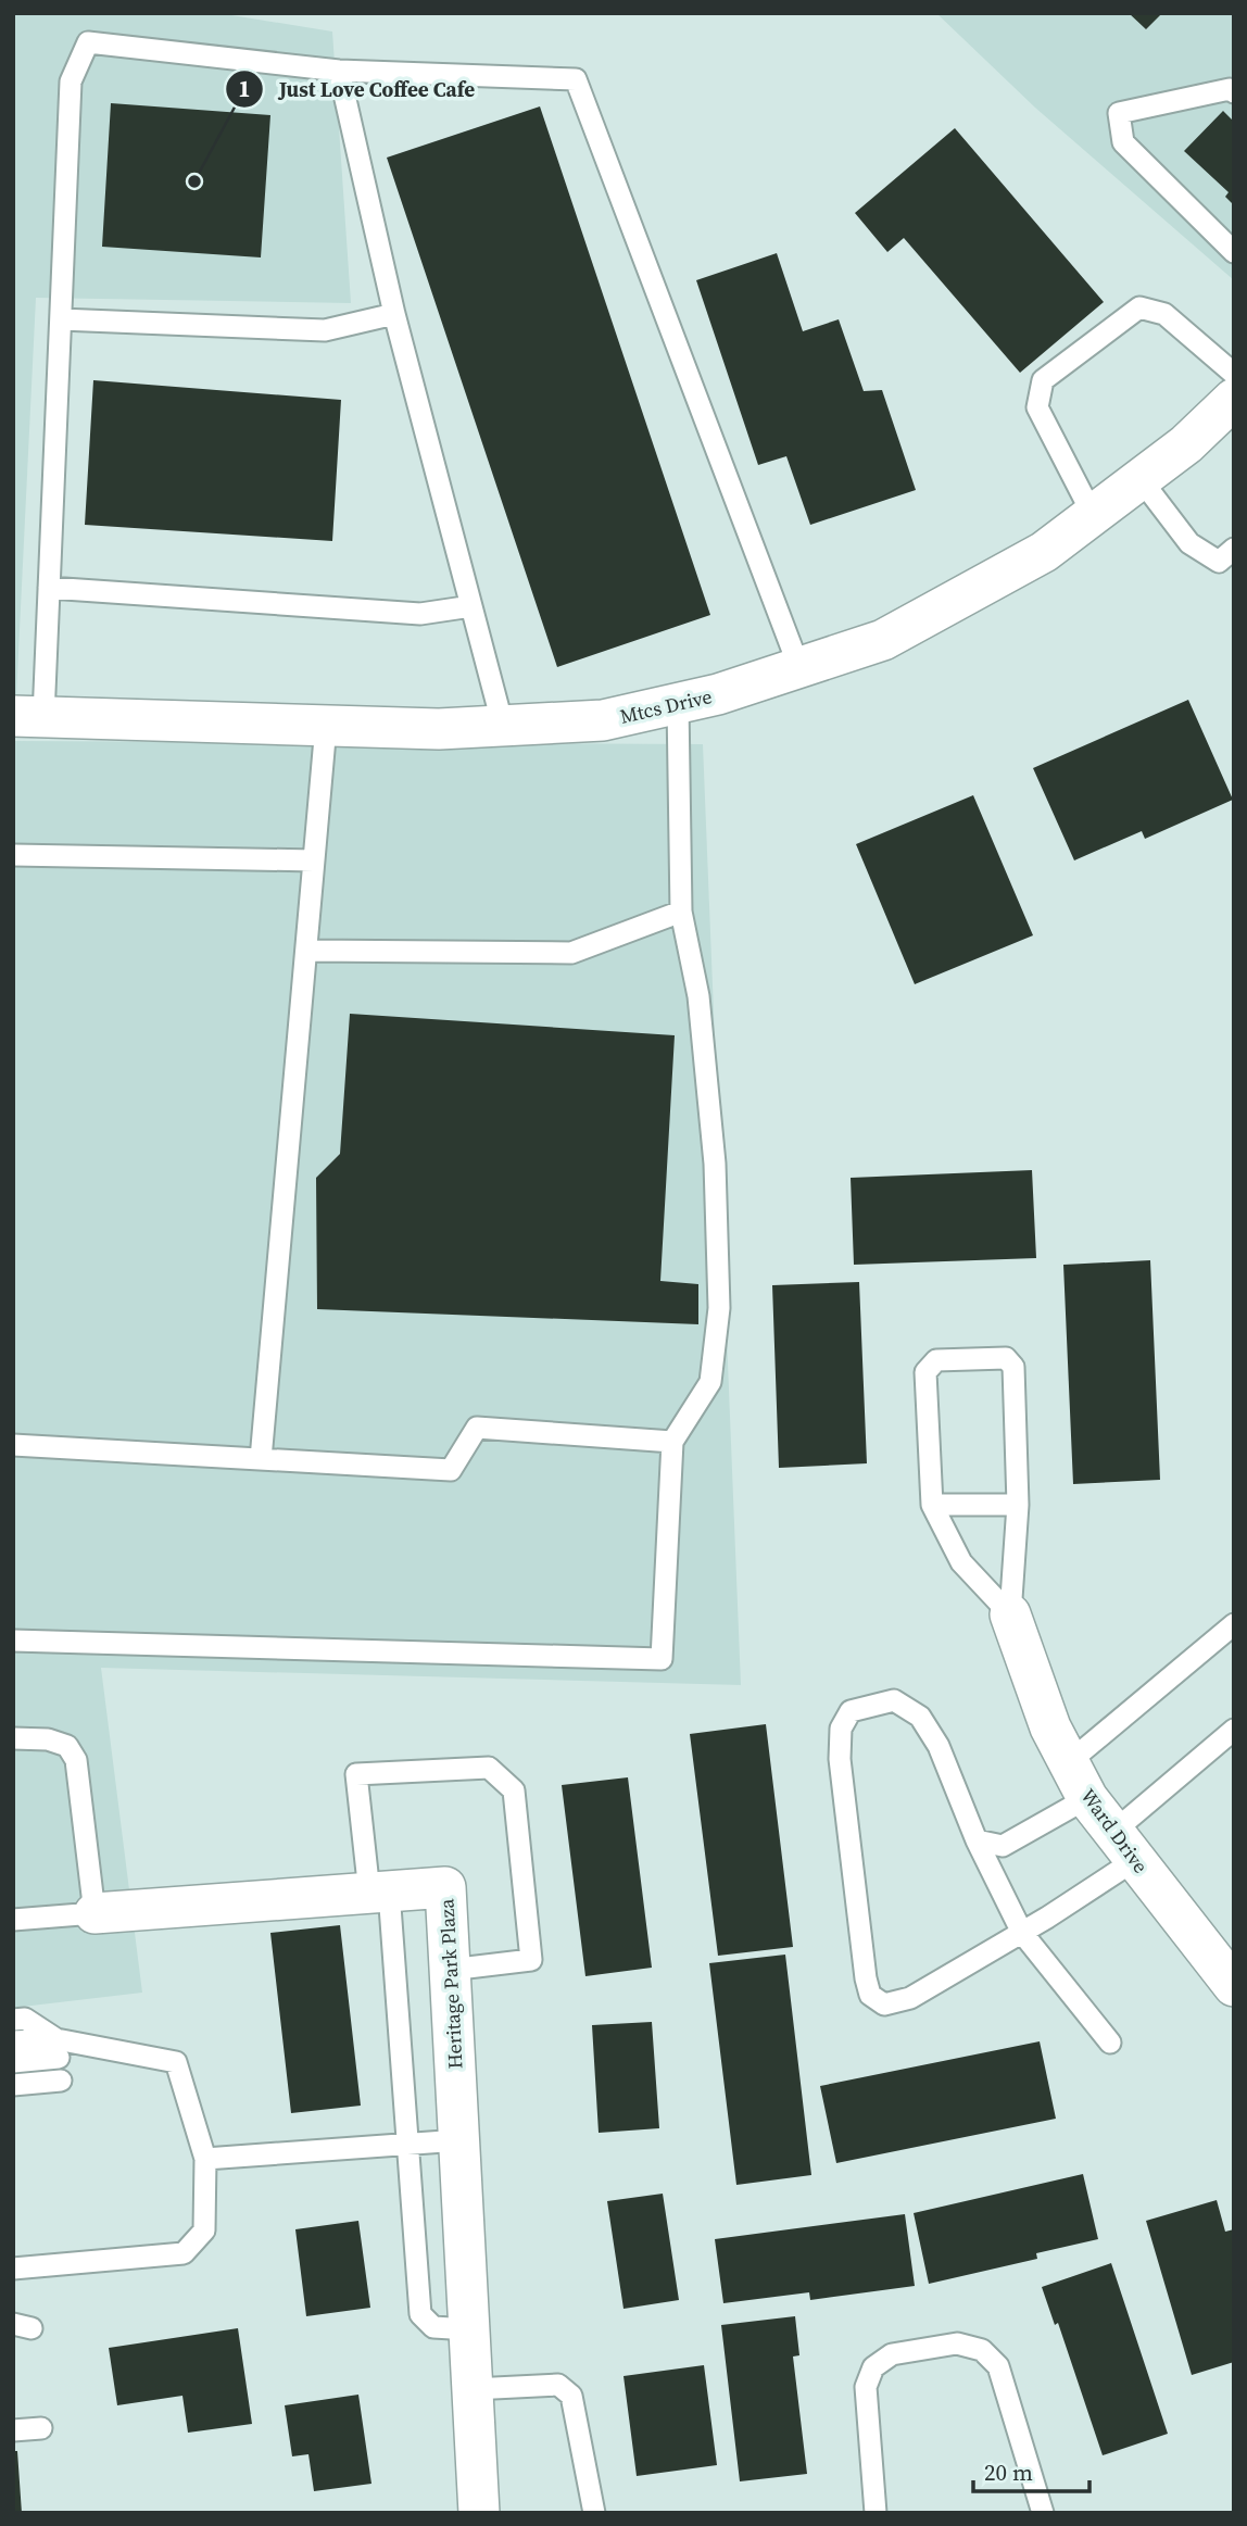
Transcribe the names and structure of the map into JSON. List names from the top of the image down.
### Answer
{
  "streets": {
    "street": ["Mtcs Drive", "Ward Drive", "Heritage Park Plaza"]
  },
  "places": ["Just Love Coffee Cafe"],
  "scale_bar": "20 m"
}
